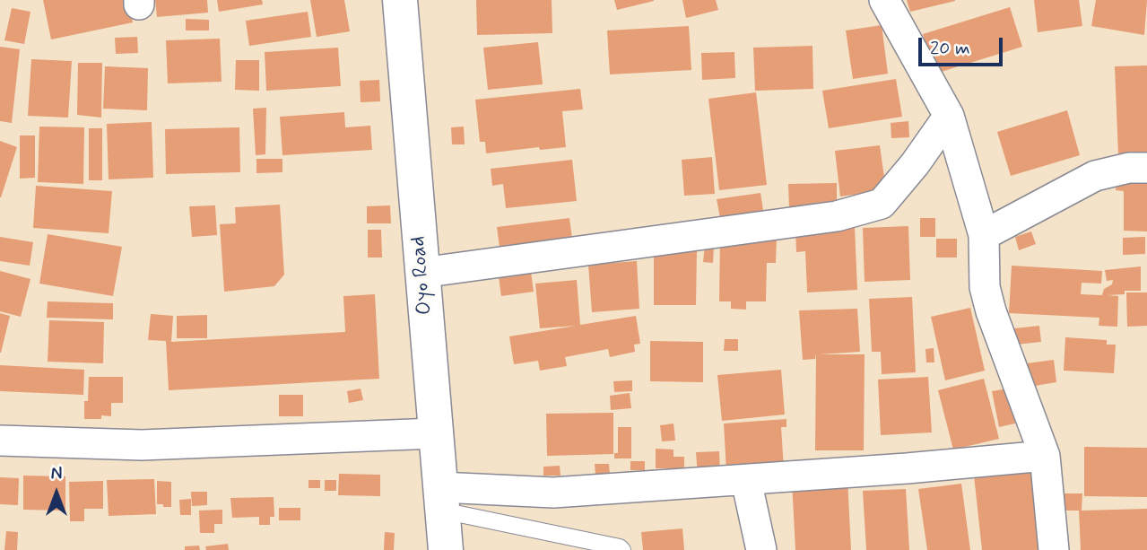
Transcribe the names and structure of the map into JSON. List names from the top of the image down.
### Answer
{
  "streets": {
    "highway": ["Oyo Road"]
  },
  "scale_bar": "20 m",
  "north": "top"
}
